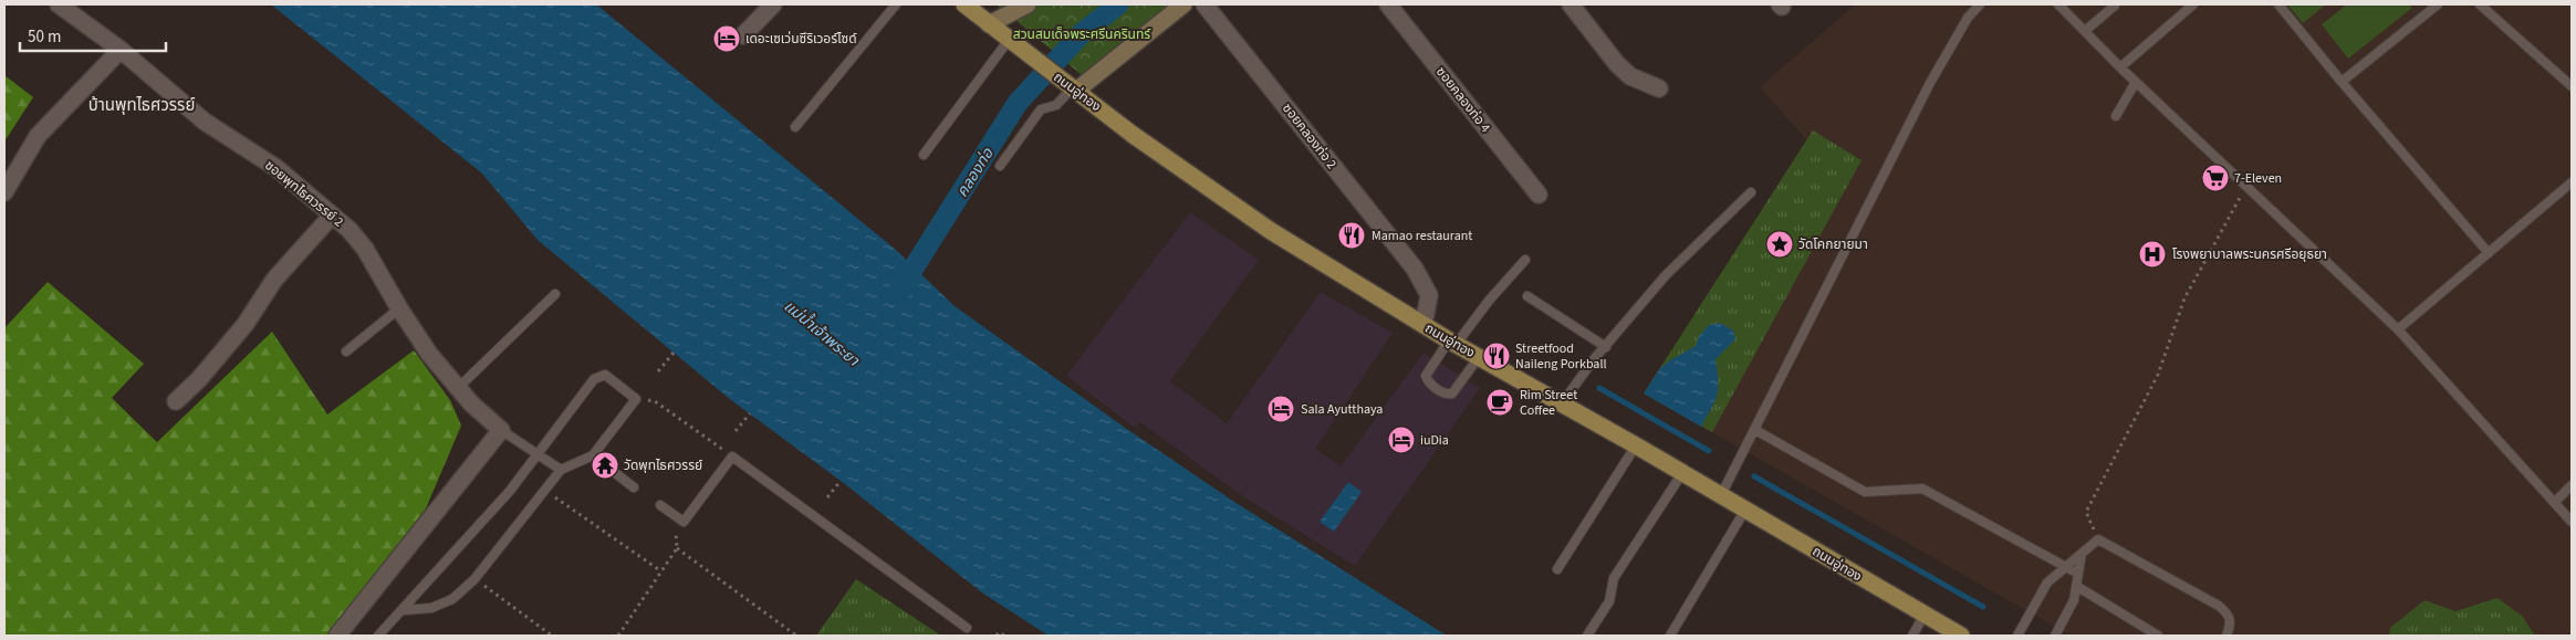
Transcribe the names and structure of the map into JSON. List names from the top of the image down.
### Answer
{
  "streets": {
    "main road": ["ถนนอู่ทอง"],
    "street": ["ซอยคลองท่อ 4", "ซอยคลองท่อ 2", "ซอยพุทไธศวรรย์ 2"]
  },
  "crossings": [
    ["ถนนอู่ทอง", "ซอยคลองท่อ 2"]
  ],
  "districts": ["บ้านพุทไธศวรรย์"],
  "water": ["คลองท่อ", "แม่น้ำเจ้าพระยา"],
  "parks": ["สวนสมเด็จพระศรีนครินทร์"],
  "places": {
    "hotel": ["เดอะเซเว่นซีริเวอร์ไซด์", "Sala Ayutthaya", "iuDia"],
    "supermarket": ["7-Eleven"],
    "restaurant": ["Mamao restaurant", "Streetfood Naileng Porkball"],
    "place": ["วัดโคกยายมา"],
    "hospital": ["โรงพยาบาลพระนครศรีอยุธยา"],
    "cafe": ["Rim Street Coffee"],
    "temple": ["วัดพุทไธศวรรย์"]
  },
  "scale_bar": "50 m"
}
